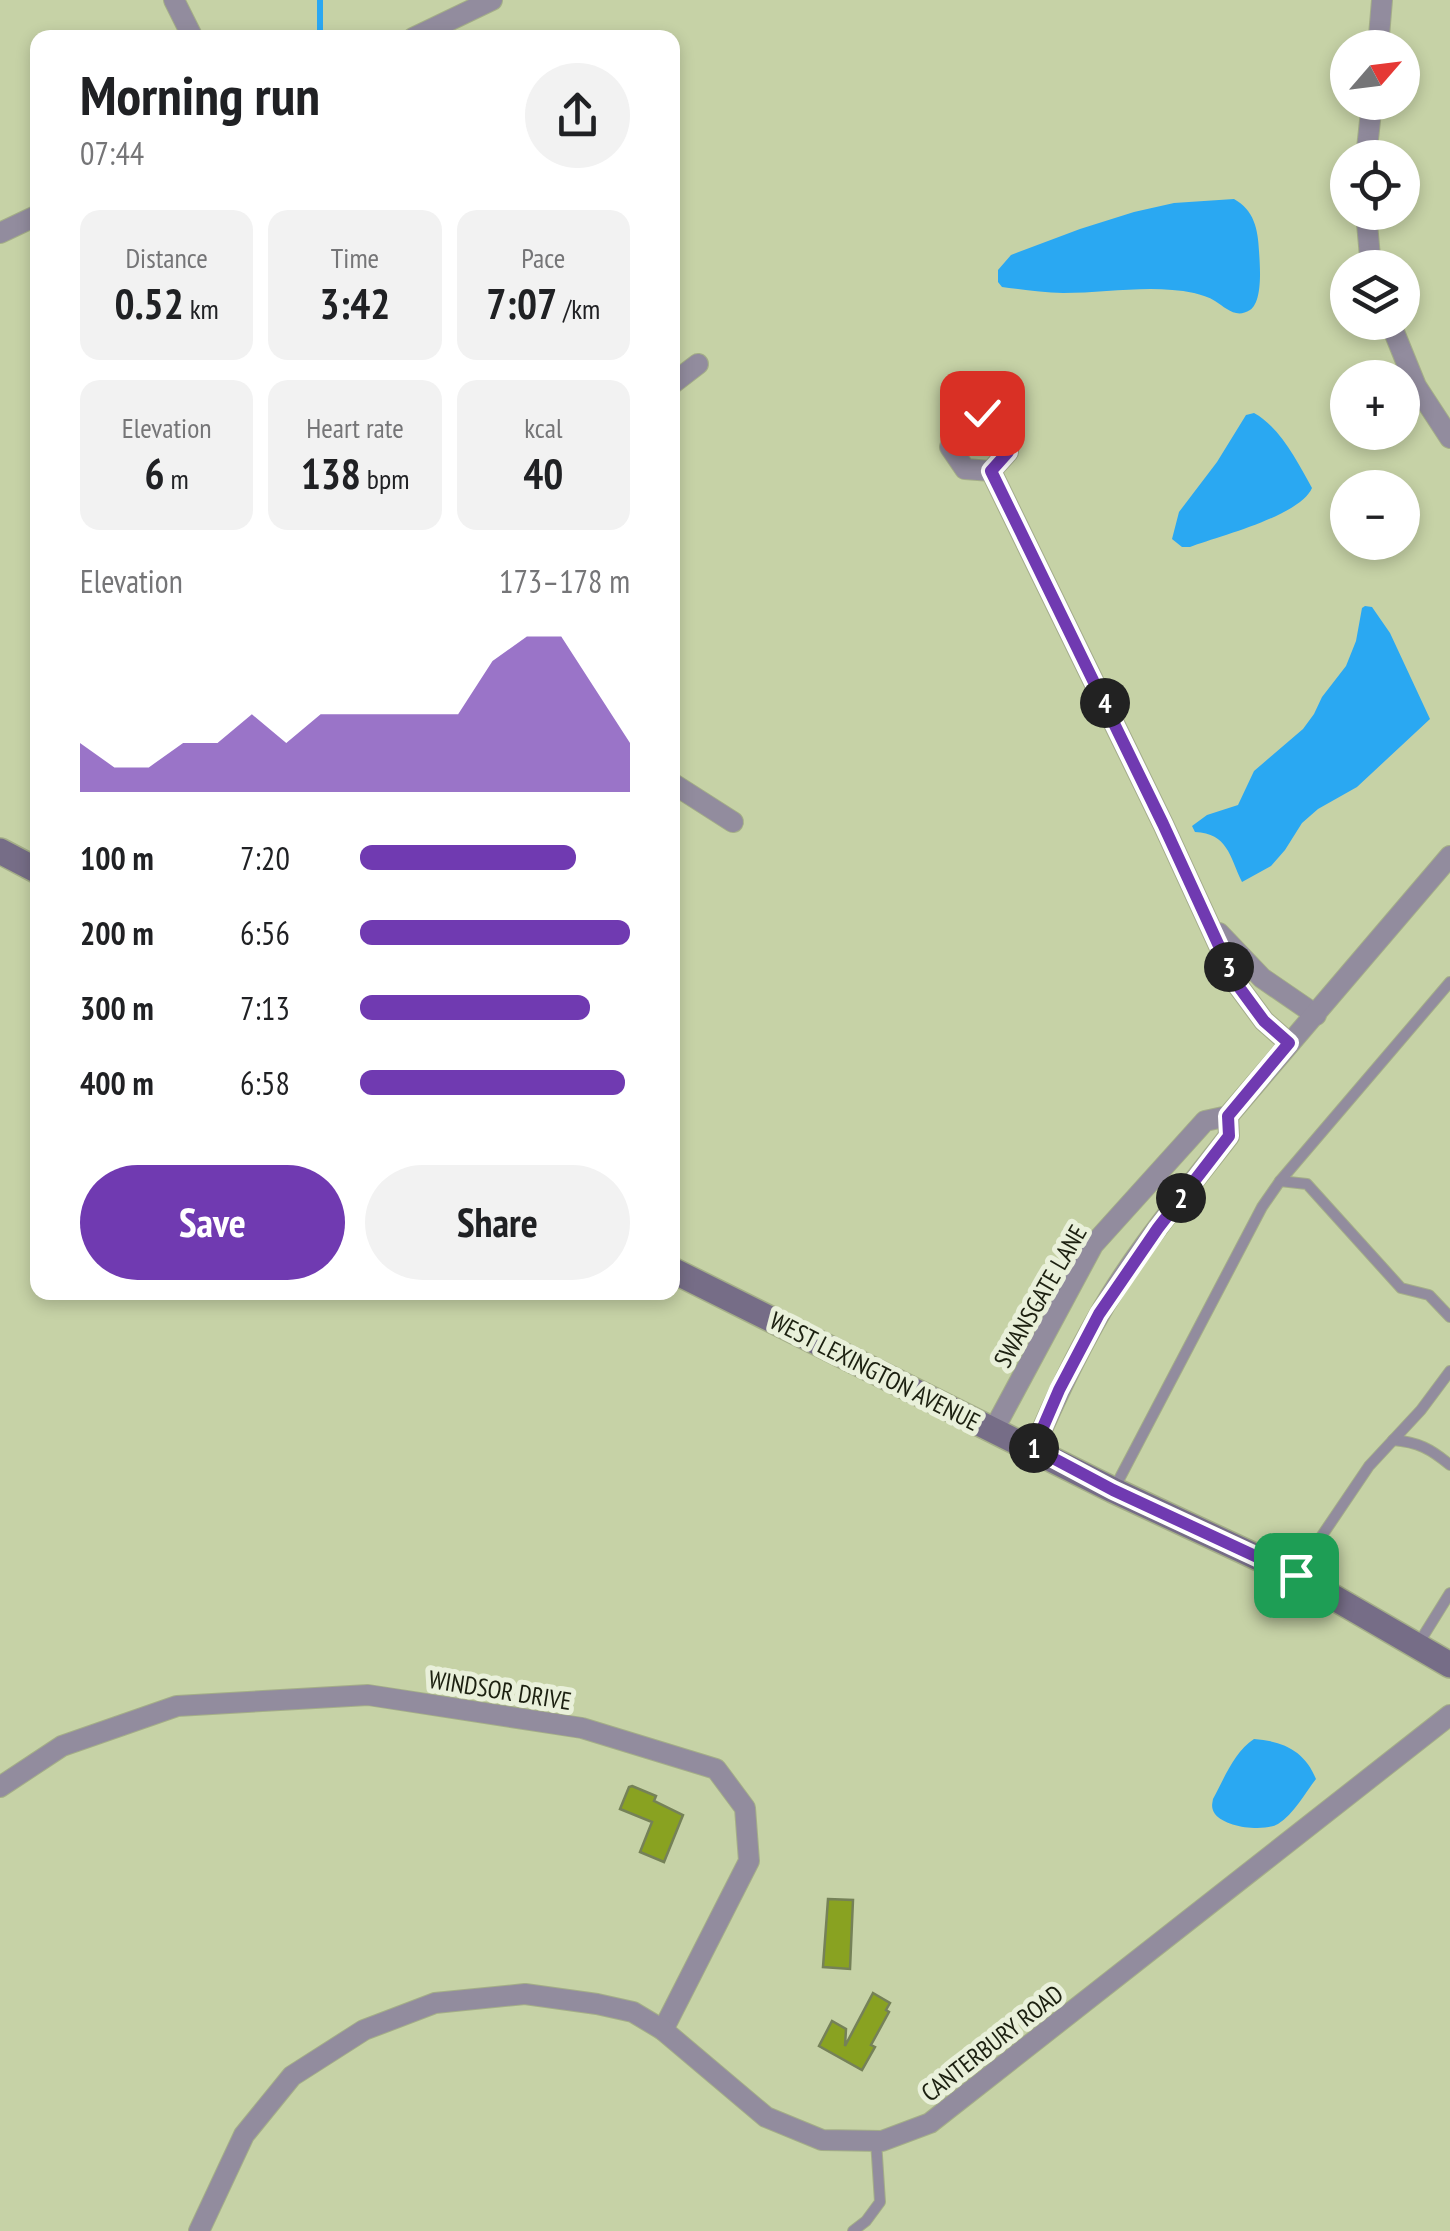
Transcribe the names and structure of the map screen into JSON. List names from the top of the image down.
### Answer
{
  "streets": {
    "street": [
      "SWANSGATE LANE",
      "WEST LEXINGTON AVENUE",
      "WINDSOR DRIVE",
      "CANTERBURY ROAD"
    ]
  },
  "crossings": [
    ["SWANSGATE LANE", "WEST LEXINGTON AVENUE"],
    ["WINDSOR DRIVE", "CANTERBURY ROAD"]
  ],
  "north": "top right",
  "page": {
    "map_buttons": ["+", "−"],
    "heading": ["Morning run", "07:44"],
    "stats": [
      ["Distance", "0.52 km"],
      ["Time", "3:42"],
      ["Pace", "7:07 /km"],
      ["Elevation", "6 m"],
      ["Heart rate", "138 bpm"],
      ["kcal", "40"]
    ],
    "chart": ["Elevation", "173–178 m"],
    "pins": [
      "4",
      "3",
      "2",
      "1"
    ],
    "list": [
      {
        "name": "100 m",
        "note": "7:20"
      },
      {
        "name": "200 m",
        "note": "6:56"
      },
      {
        "name": "300 m",
        "note": "7:13"
      },
      {
        "name": "400 m",
        "note": "6:58"
      }
    ],
    "buttons": ["Save", "Share"]
  }
}
